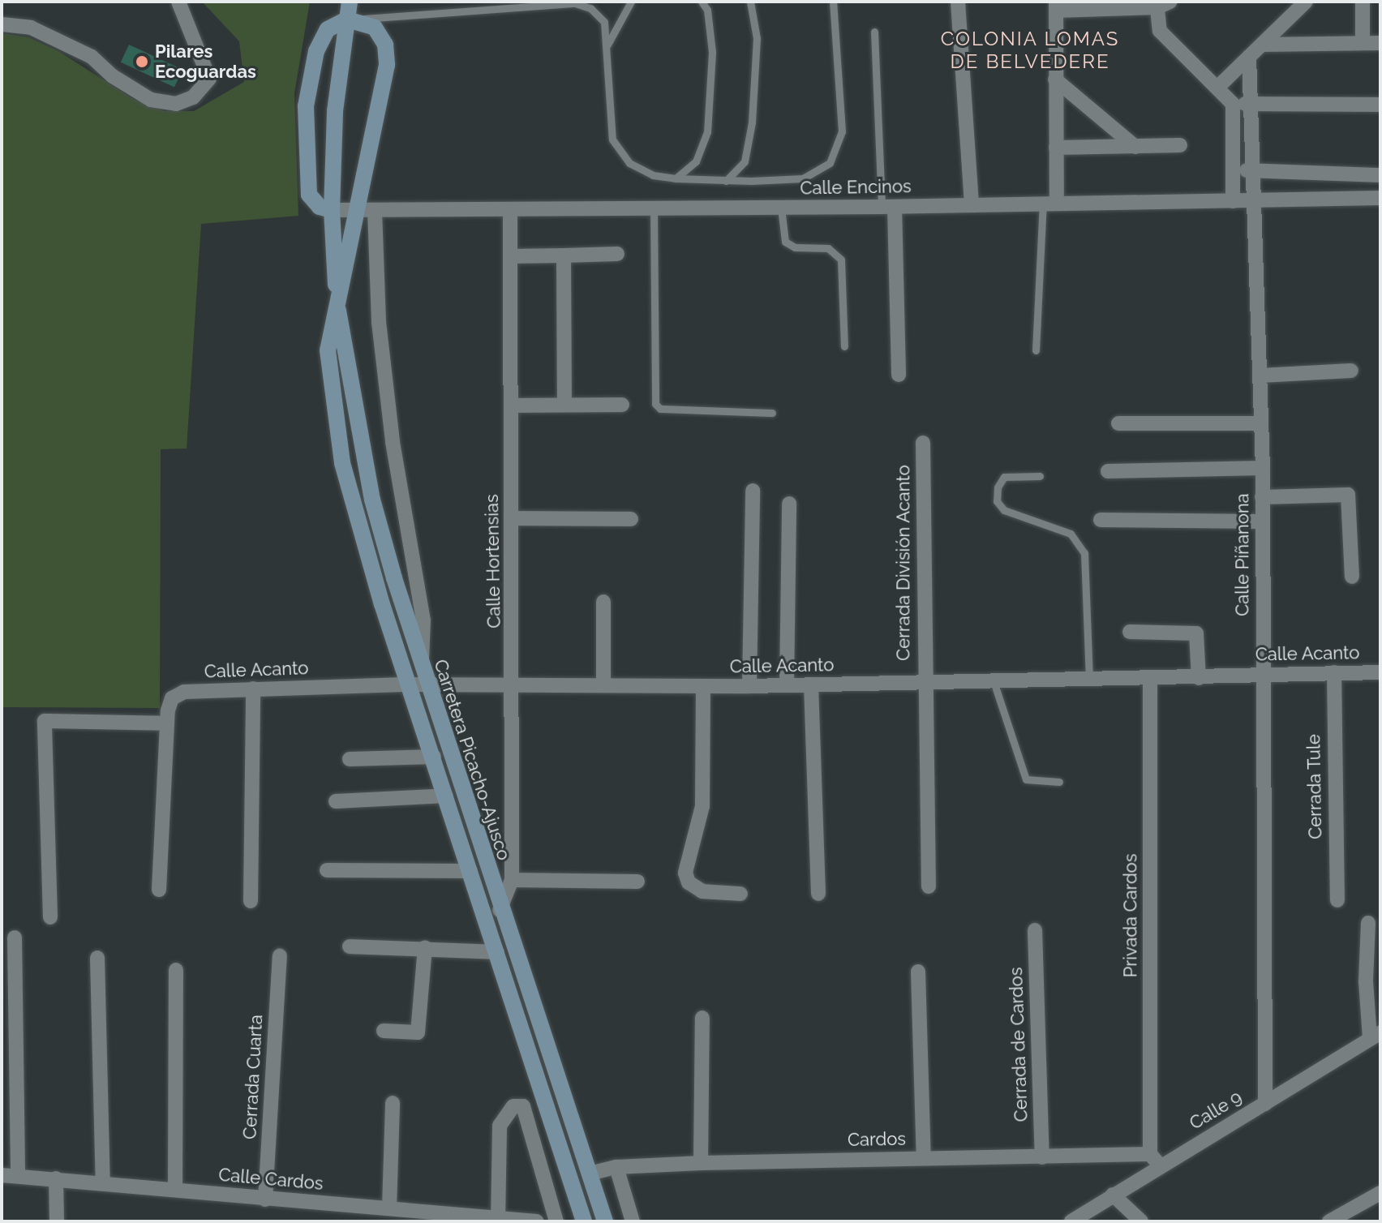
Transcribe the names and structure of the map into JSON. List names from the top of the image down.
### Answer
{
  "streets": {
    "main road": ["Carretera Picacho-Ajusco"],
    "street": [
      "Calle Encinos",
      "Calle Piñanona",
      "Calle Hortensias",
      "Cerrada División Acanto",
      "Calle Acanto",
      "Cerrada Tule",
      "Privada Cardos",
      "Cerrada de Cardos",
      "Cerrada Cuarta",
      "Calle 9",
      "Cardos",
      "Calle Cardos"
    ]
  },
  "crossings": [
    ["Calle Encinos", "Calle Piñanona"],
    ["Calle Encinos", "Calle Hortensias"],
    ["Calle Encinos", "Carretera Picacho-Ajusco"],
    ["Calle Piñanona", "Calle Acanto"],
    ["Calle Piñanona", "Calle 9"],
    ["Calle Hortensias", "Calle Acanto"],
    ["Calle Hortensias", "Carretera Picacho-Ajusco"],
    ["Cerrada División Acanto", "Calle Acanto"],
    ["Calle Acanto", "Carretera Picacho-Ajusco"],
    ["Calle Acanto", "Cerrada Tule"],
    ["Calle Acanto", "Privada Cardos"],
    ["Carretera Picacho-Ajusco", "Cardos"],
    ["Privada Cardos", "Cardos"],
    ["Cerrada de Cardos", "Cardos"],
    ["Cerrada Cuarta", "Calle Cardos"]
  ],
  "districts": ["COLONIA LOMAS DE BELVEDERE"],
  "places": ["Pilares Ecoguardas"]
}
